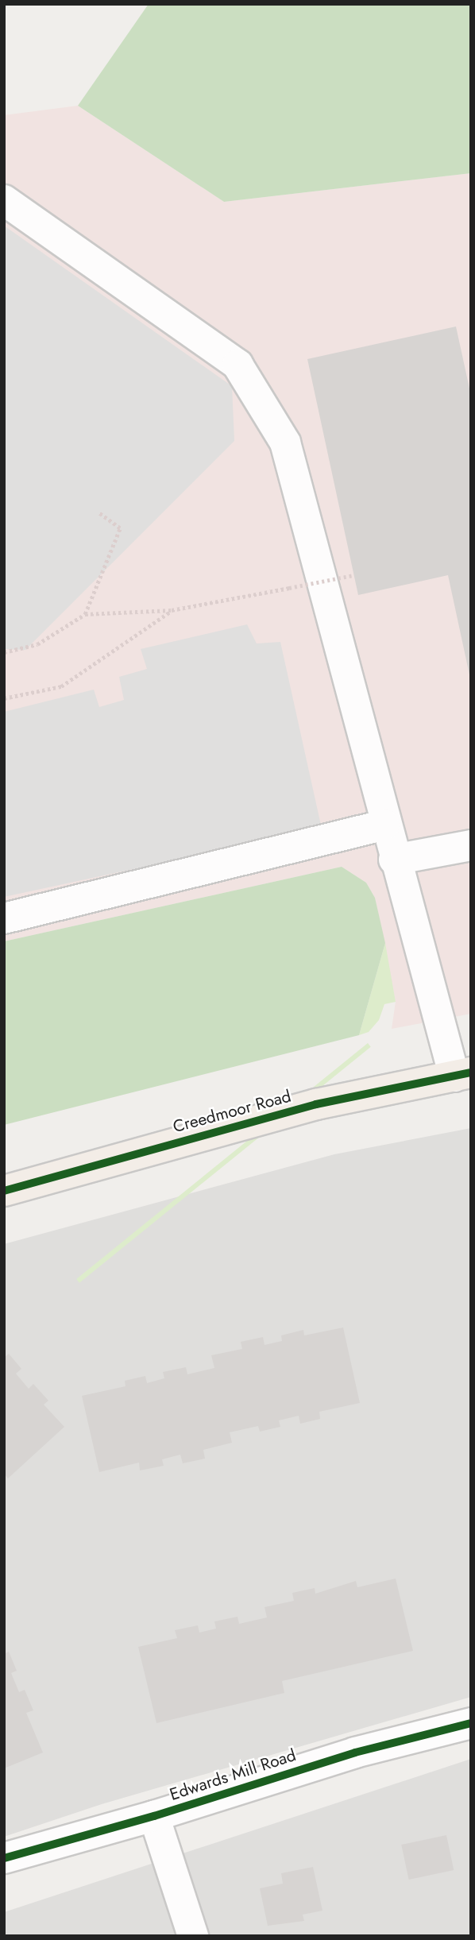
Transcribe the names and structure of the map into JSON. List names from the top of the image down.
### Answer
{
  "streets": {
    "main road": ["Creedmoor Road"],
    "street": ["Edwards Mill Road"]
  }
}
